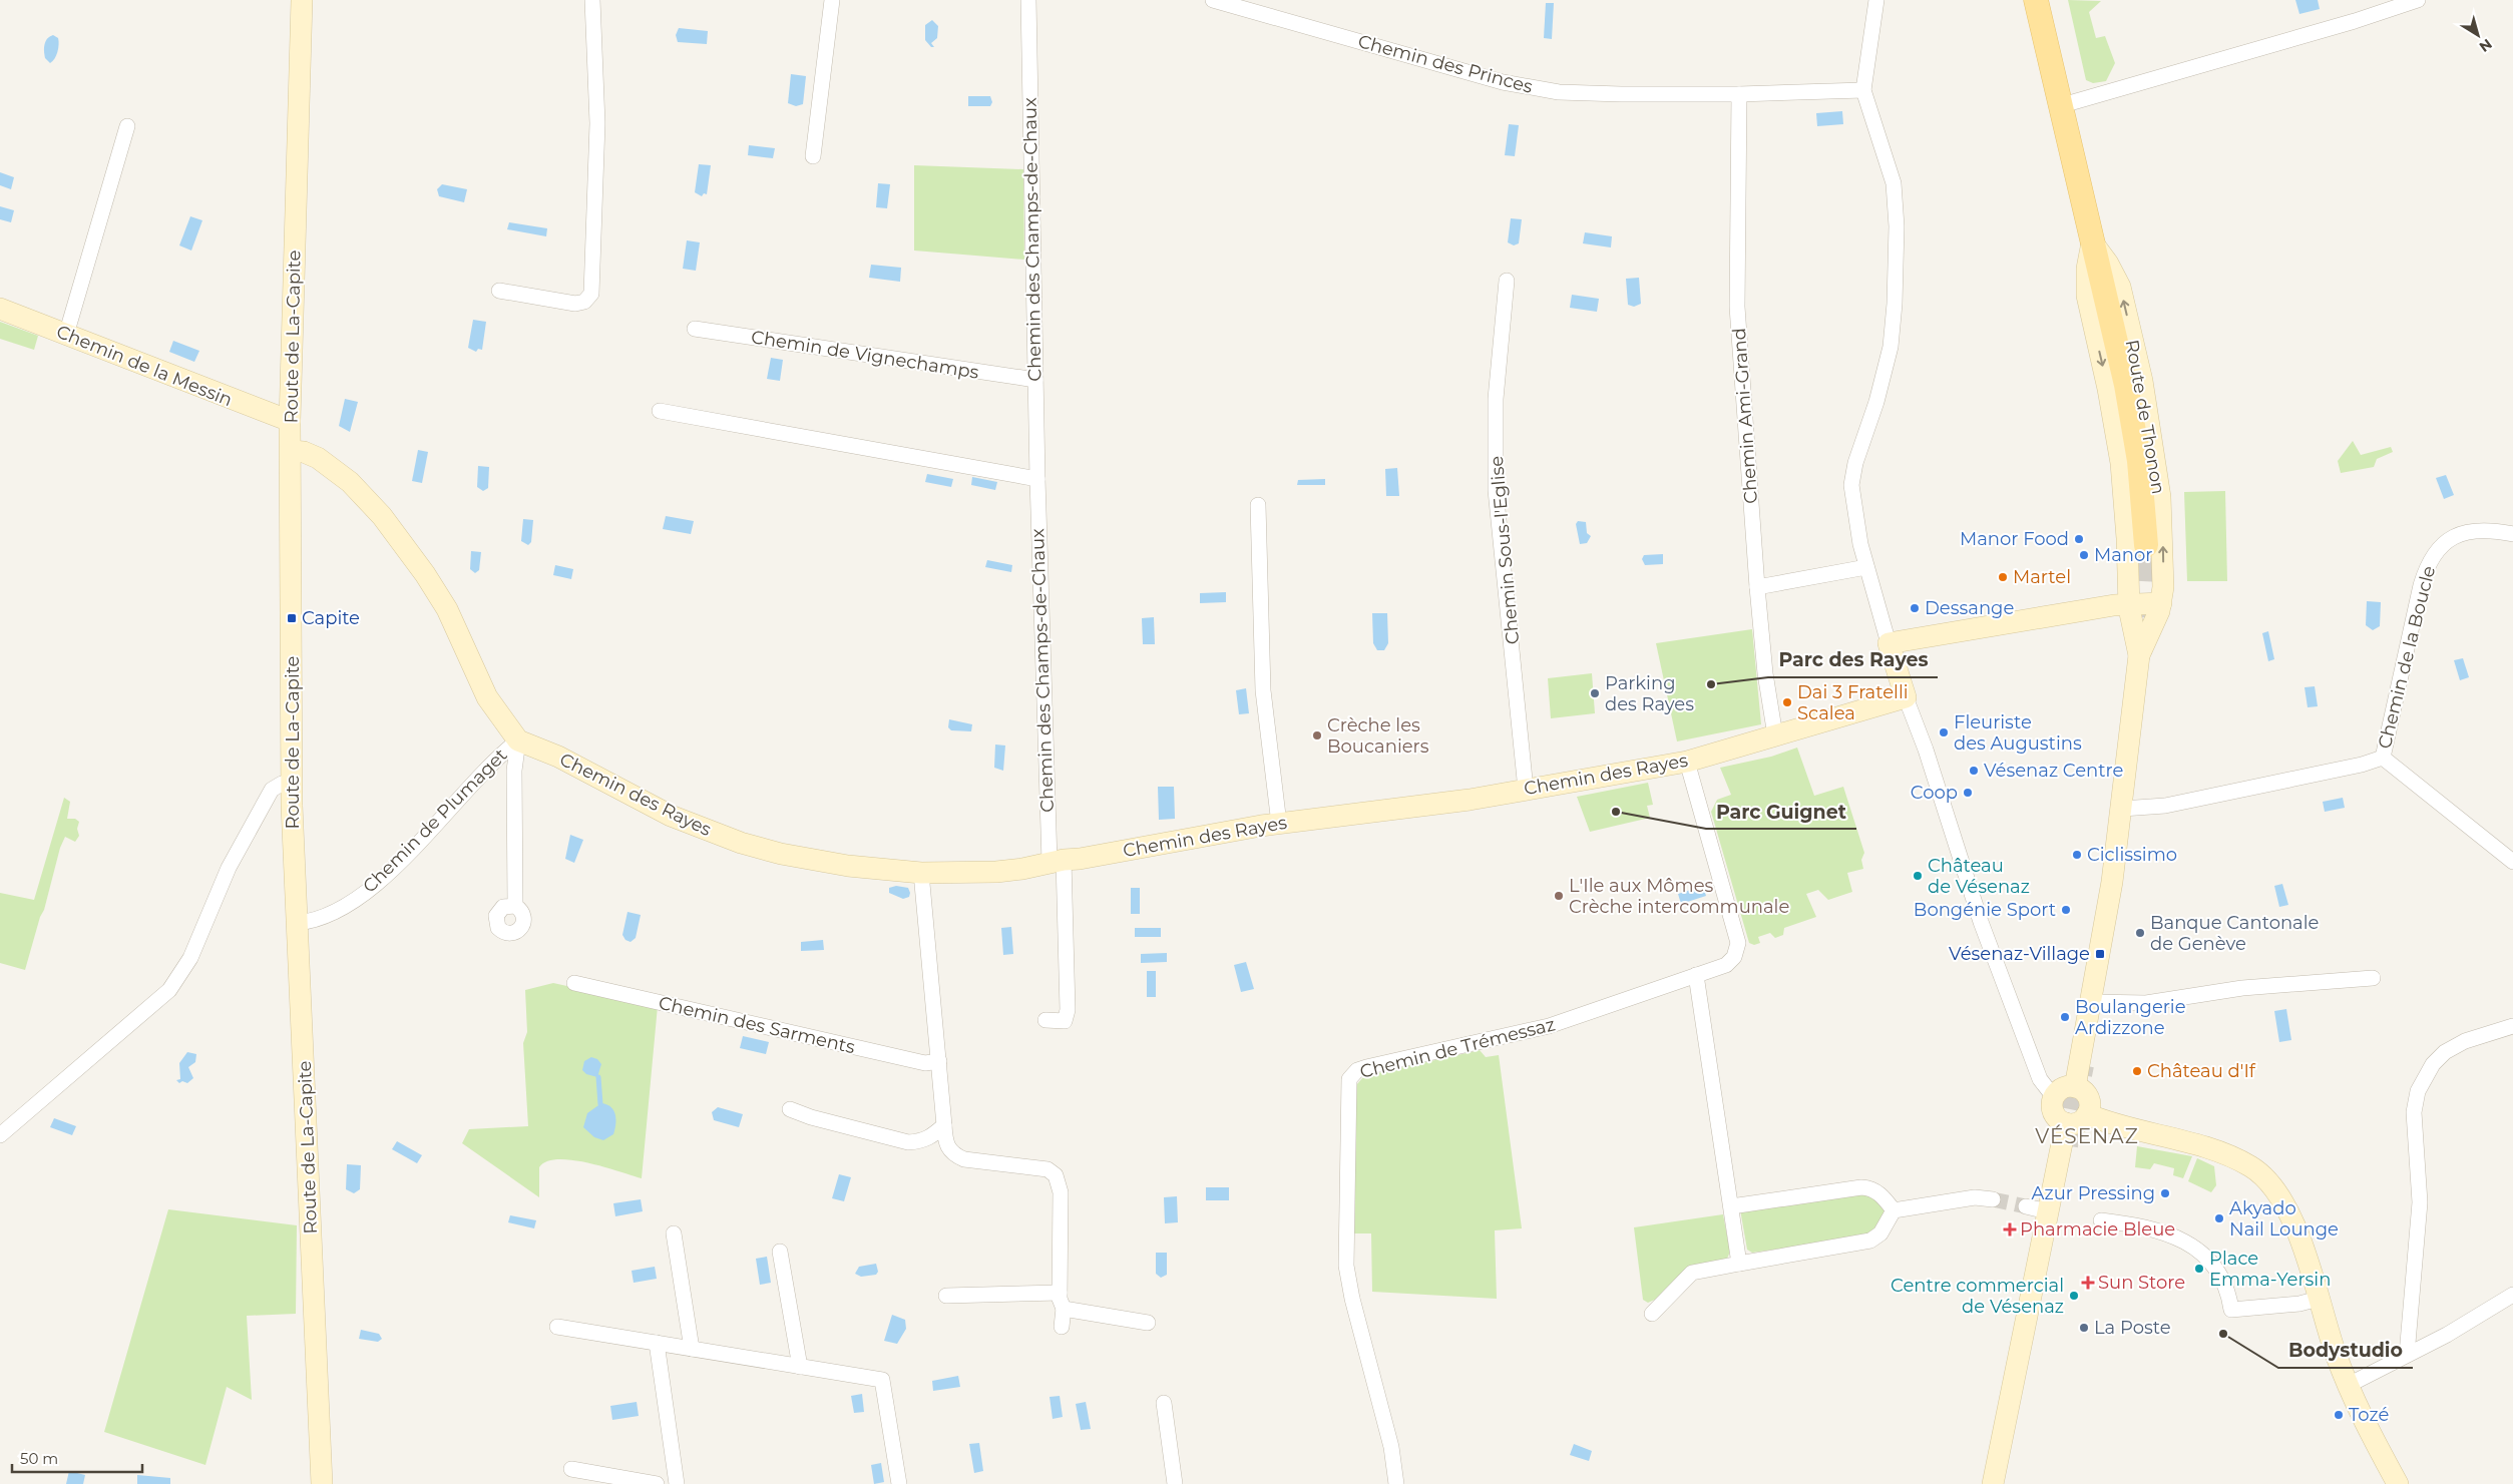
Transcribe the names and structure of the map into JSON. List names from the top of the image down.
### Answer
{
  "streets": {
    "main road": ["Route de Thonon"],
    "street": [
      "Chemin des Princes",
      "Chemin des Champs-de-Chaux",
      "Route de La-Capite",
      "Chemin de Vignechamps",
      "Chemin de la Messin",
      "Chemin Ami-Grand",
      "Chemin Sous-l'Eglise",
      "Chemin de la Boucle",
      "Chemin des Rayes",
      "Chemin de Plumaget",
      "Chemin des Sarments",
      "Chemin de Trémessaz"
    ]
  },
  "crossings": [
    ["Chemin des Princes", "Chemin Ami-Grand"],
    ["Chemin des Champs-de-Chaux", "Chemin de Vignechamps"],
    ["Chemin des Champs-de-Chaux", "Chemin des Rayes"],
    ["Route de La-Capite", "Chemin de la Messin"],
    ["Route de La-Capite", "Chemin des Rayes"],
    ["Route de La-Capite", "Chemin de Plumaget"],
    ["Chemin Ami-Grand", "Chemin des Rayes"],
    ["Route de Thonon", "Chemin de la Boucle"],
    ["Chemin Sous-l'Eglise", "Chemin des Rayes"],
    ["Chemin des Rayes", "Chemin de Plumaget"],
    ["Chemin des Rayes", "Chemin de Trémessaz"]
  ],
  "districts": ["VÉSENAZ"],
  "places": {
    "other": [
      "Manor Food",
      "Manor",
      "Martel",
      "Dessange",
      "Parc des Rayes",
      "Parking des Rayes",
      "Dai 3 Fratelli Scalea",
      "Fleuriste des Augustins",
      "Crèche les Boucaniers",
      "Vésenaz Centre",
      "Coop",
      "Parc Guignet",
      "Ciclissimo",
      "Château de Vésenaz",
      "L'Ile aux Mômes Crèche intercommunale",
      "Bongénie Sport",
      "Banque Cantonale de Genève",
      "Boulangerie Ardizzone",
      "Château d'If",
      "Azur Pressing",
      "Akyado Nail Lounge",
      "Place Emma-Yersin",
      "Centre commercial de Vésenaz",
      "La Poste",
      "Bodystudio",
      "Tozé"
    ],
    "transit": ["Capite", "Vésenaz-Village"],
    "health": ["Pharmacie Bleue", "Sun Store"]
  },
  "scale_bar": "50 m",
  "north": "bottom right"
}
